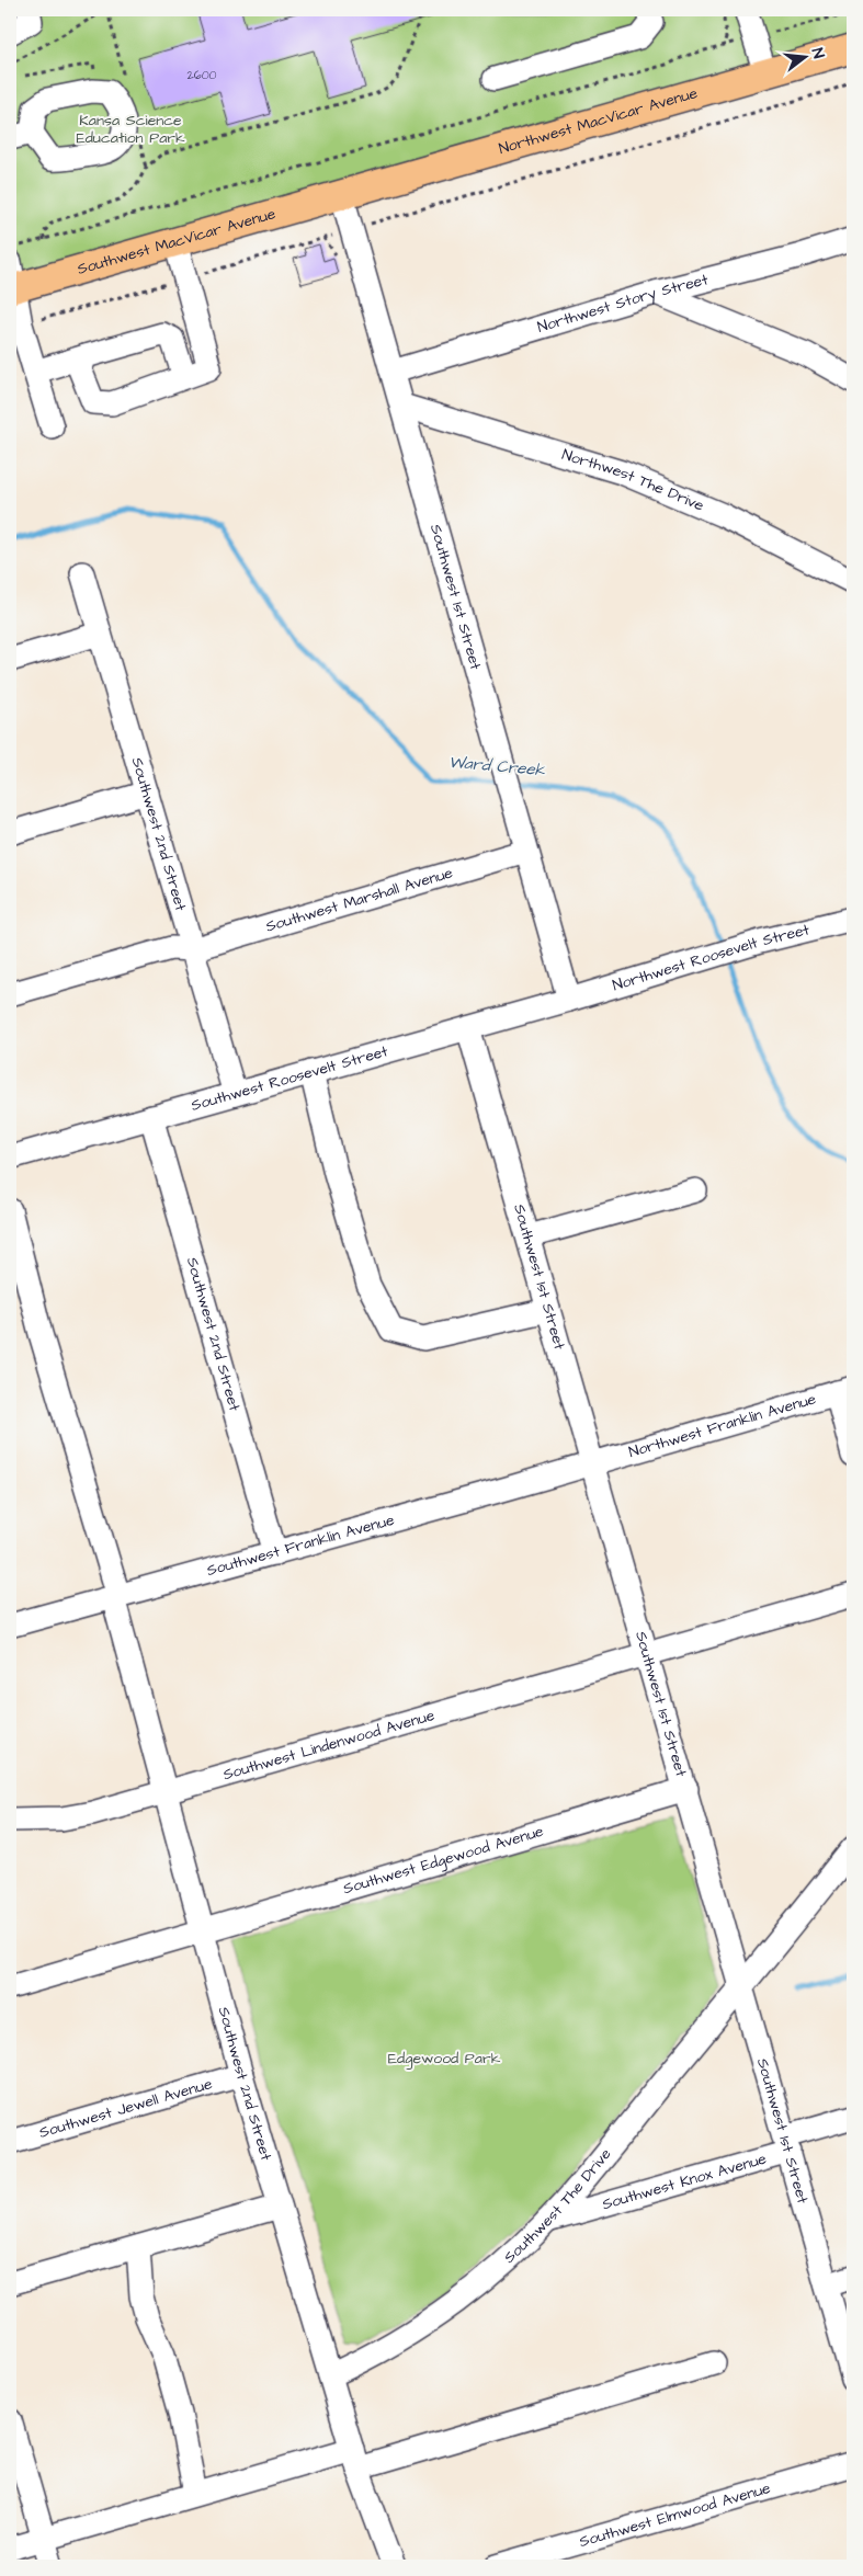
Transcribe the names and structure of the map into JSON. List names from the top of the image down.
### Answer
{
  "streets": {
    "main road": ["Northwest MacVicar Avenue", "Southwest MacVicar Avenue"],
    "street": [
      "Northwest Story Street",
      "Northwest The Drive",
      "Southwest 1st Street",
      "Southwest 2nd Street",
      "Southwest Marshall Avenue",
      "Northwest Roosevelt Street",
      "Southwest Roosevelt Street",
      "Northwest Franklin Avenue",
      "Southwest Franklin Avenue",
      "Southwest Lindenwood Avenue",
      "Southwest Edgewood Avenue",
      "Southwest Jewell Avenue",
      "Southwest Knox Avenue",
      "Southwest The Drive",
      "Southwest Elmwood Avenue"
    ]
  },
  "crossings": [
    ["Northwest MacVicar Avenue", "Southwest MacVicar Avenue"],
    ["Northwest MacVicar Avenue", "Southwest 1st Street"],
    ["Southwest MacVicar Avenue", "Southwest 1st Street"],
    ["Northwest Story Street", "Southwest 1st Street"],
    ["Northwest The Drive", "Southwest 1st Street"],
    ["Southwest 1st Street", "Southwest Marshall Avenue"],
    ["Southwest 1st Street", "Northwest Roosevelt Street"],
    ["Southwest 1st Street", "Southwest Roosevelt Street"],
    ["Southwest 1st Street", "Northwest Franklin Avenue"],
    ["Southwest 1st Street", "Southwest Franklin Avenue"],
    ["Southwest 1st Street", "Southwest Lindenwood Avenue"],
    ["Southwest 1st Street", "Southwest Edgewood Avenue"],
    ["Southwest 1st Street", "Southwest Knox Avenue"],
    ["Southwest 1st Street", "Southwest The Drive"],
    ["Southwest 2nd Street", "Southwest Marshall Avenue"],
    ["Southwest 2nd Street", "Southwest Roosevelt Street"],
    ["Southwest 2nd Street", "Southwest Franklin Avenue"],
    ["Southwest 2nd Street", "Southwest Lindenwood Avenue"],
    ["Southwest 2nd Street", "Southwest Edgewood Avenue"],
    ["Southwest 2nd Street", "Southwest Jewell Avenue"],
    ["Southwest 2nd Street", "Southwest The Drive"],
    ["Northwest Roosevelt Street", "Southwest Roosevelt Street"],
    ["Northwest Franklin Avenue", "Southwest Franklin Avenue"],
    ["Southwest Knox Avenue", "Southwest The Drive"]
  ],
  "water": ["Ward Creek"],
  "parks": ["Kansa Science Education Park", "Edgewood Park"],
  "house_numbers": ["2600"],
  "north": "right"
}
